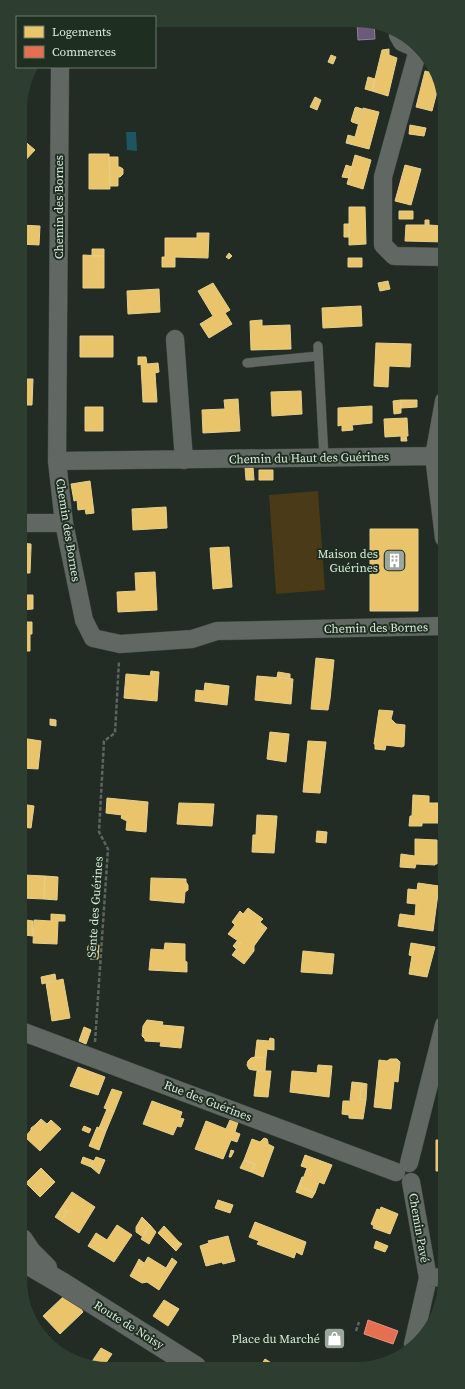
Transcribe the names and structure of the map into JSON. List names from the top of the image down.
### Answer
{
  "streets": {
    "street": [
      "Chemin des Bornes",
      "Chemin du Haut des Guérines",
      "Rue des Guérines",
      "Chemin Pavé",
      "Route de Noisy"
    ],
    "path": ["Sente des Guérines"]
  },
  "crossings": [
    ["Chemin des Bornes", "Chemin du Haut des Guérines"],
    ["Chemin des Bornes", "Sente des Guérines"],
    ["Sente des Guérines", "Rue des Guérines"],
    ["Rue des Guérines", "Chemin Pavé"]
  ],
  "places": {
    "building": ["Maison des Guérines"],
    "shop": ["Place du Marché"]
  },
  "legend": ["Logements", "Commerces"]
}
